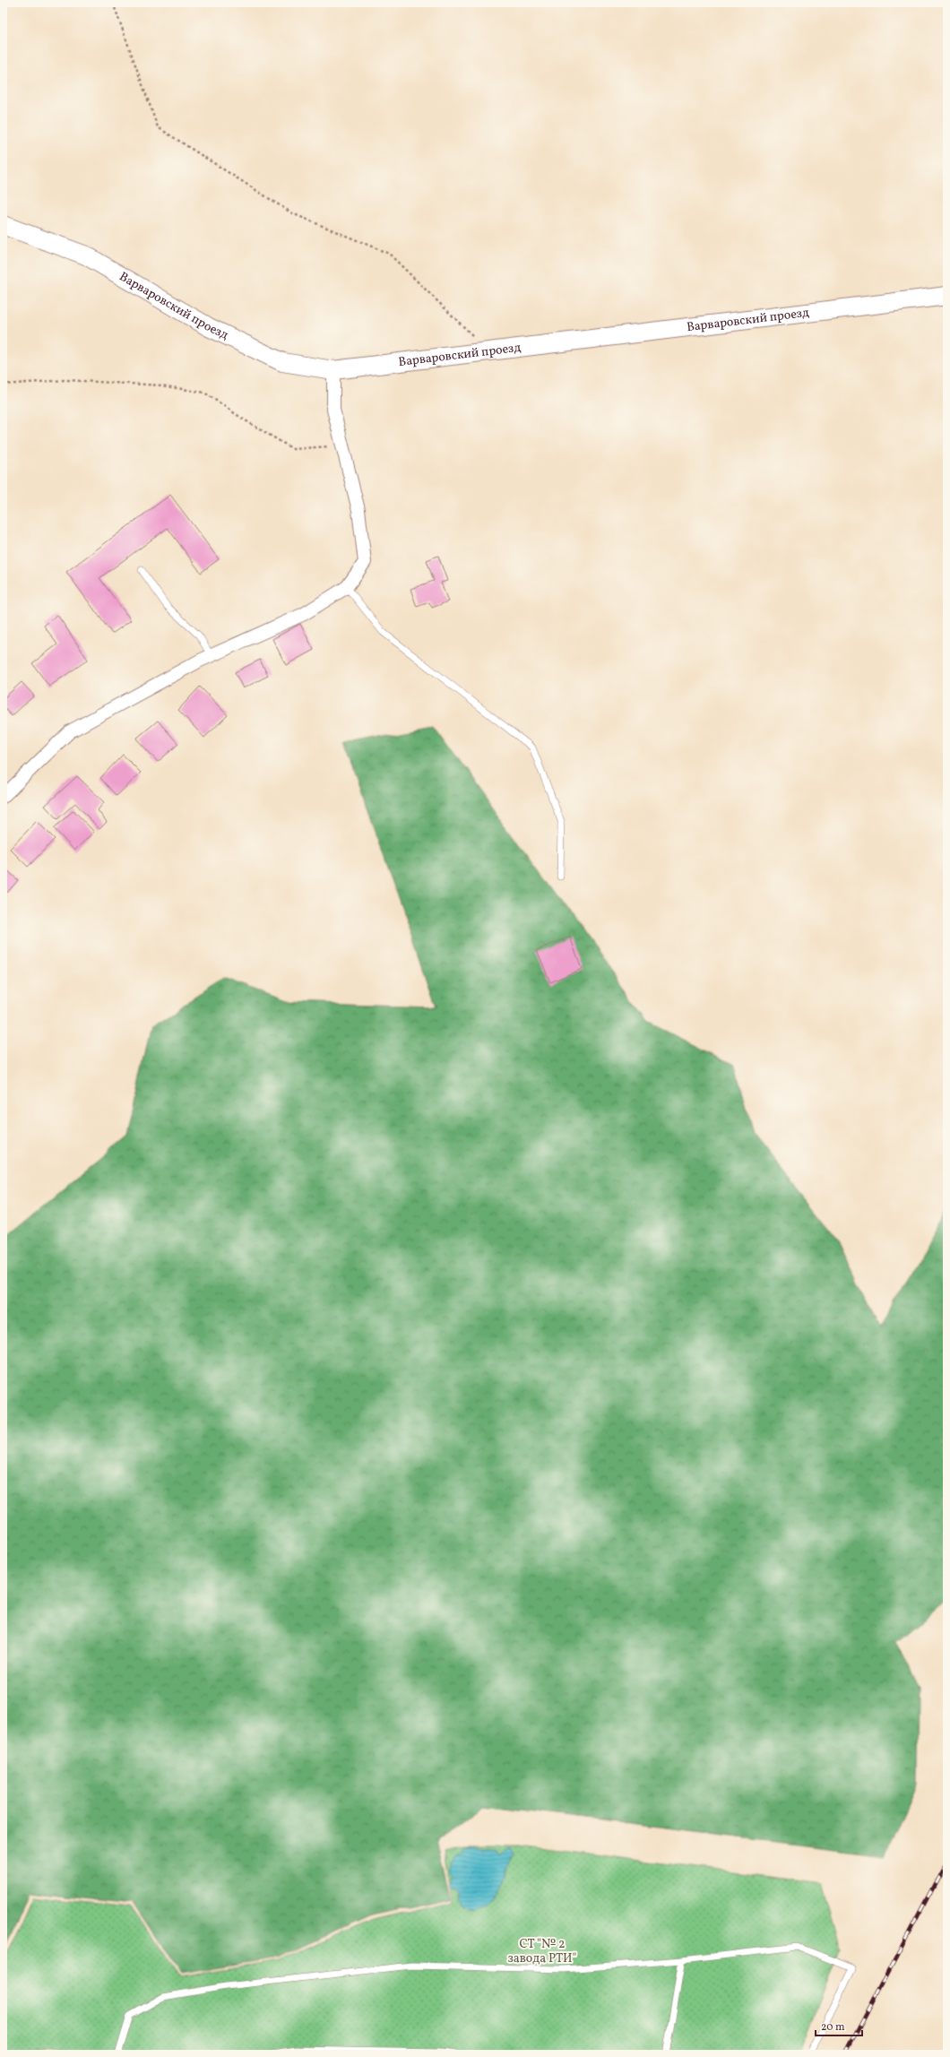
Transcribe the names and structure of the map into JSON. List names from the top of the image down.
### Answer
{
  "streets": {
    "street": ["Варваровский проезд"]
  },
  "parks": ["СТ \"№ 2 завода РТИ\""],
  "scale_bar": "20 m"
}
